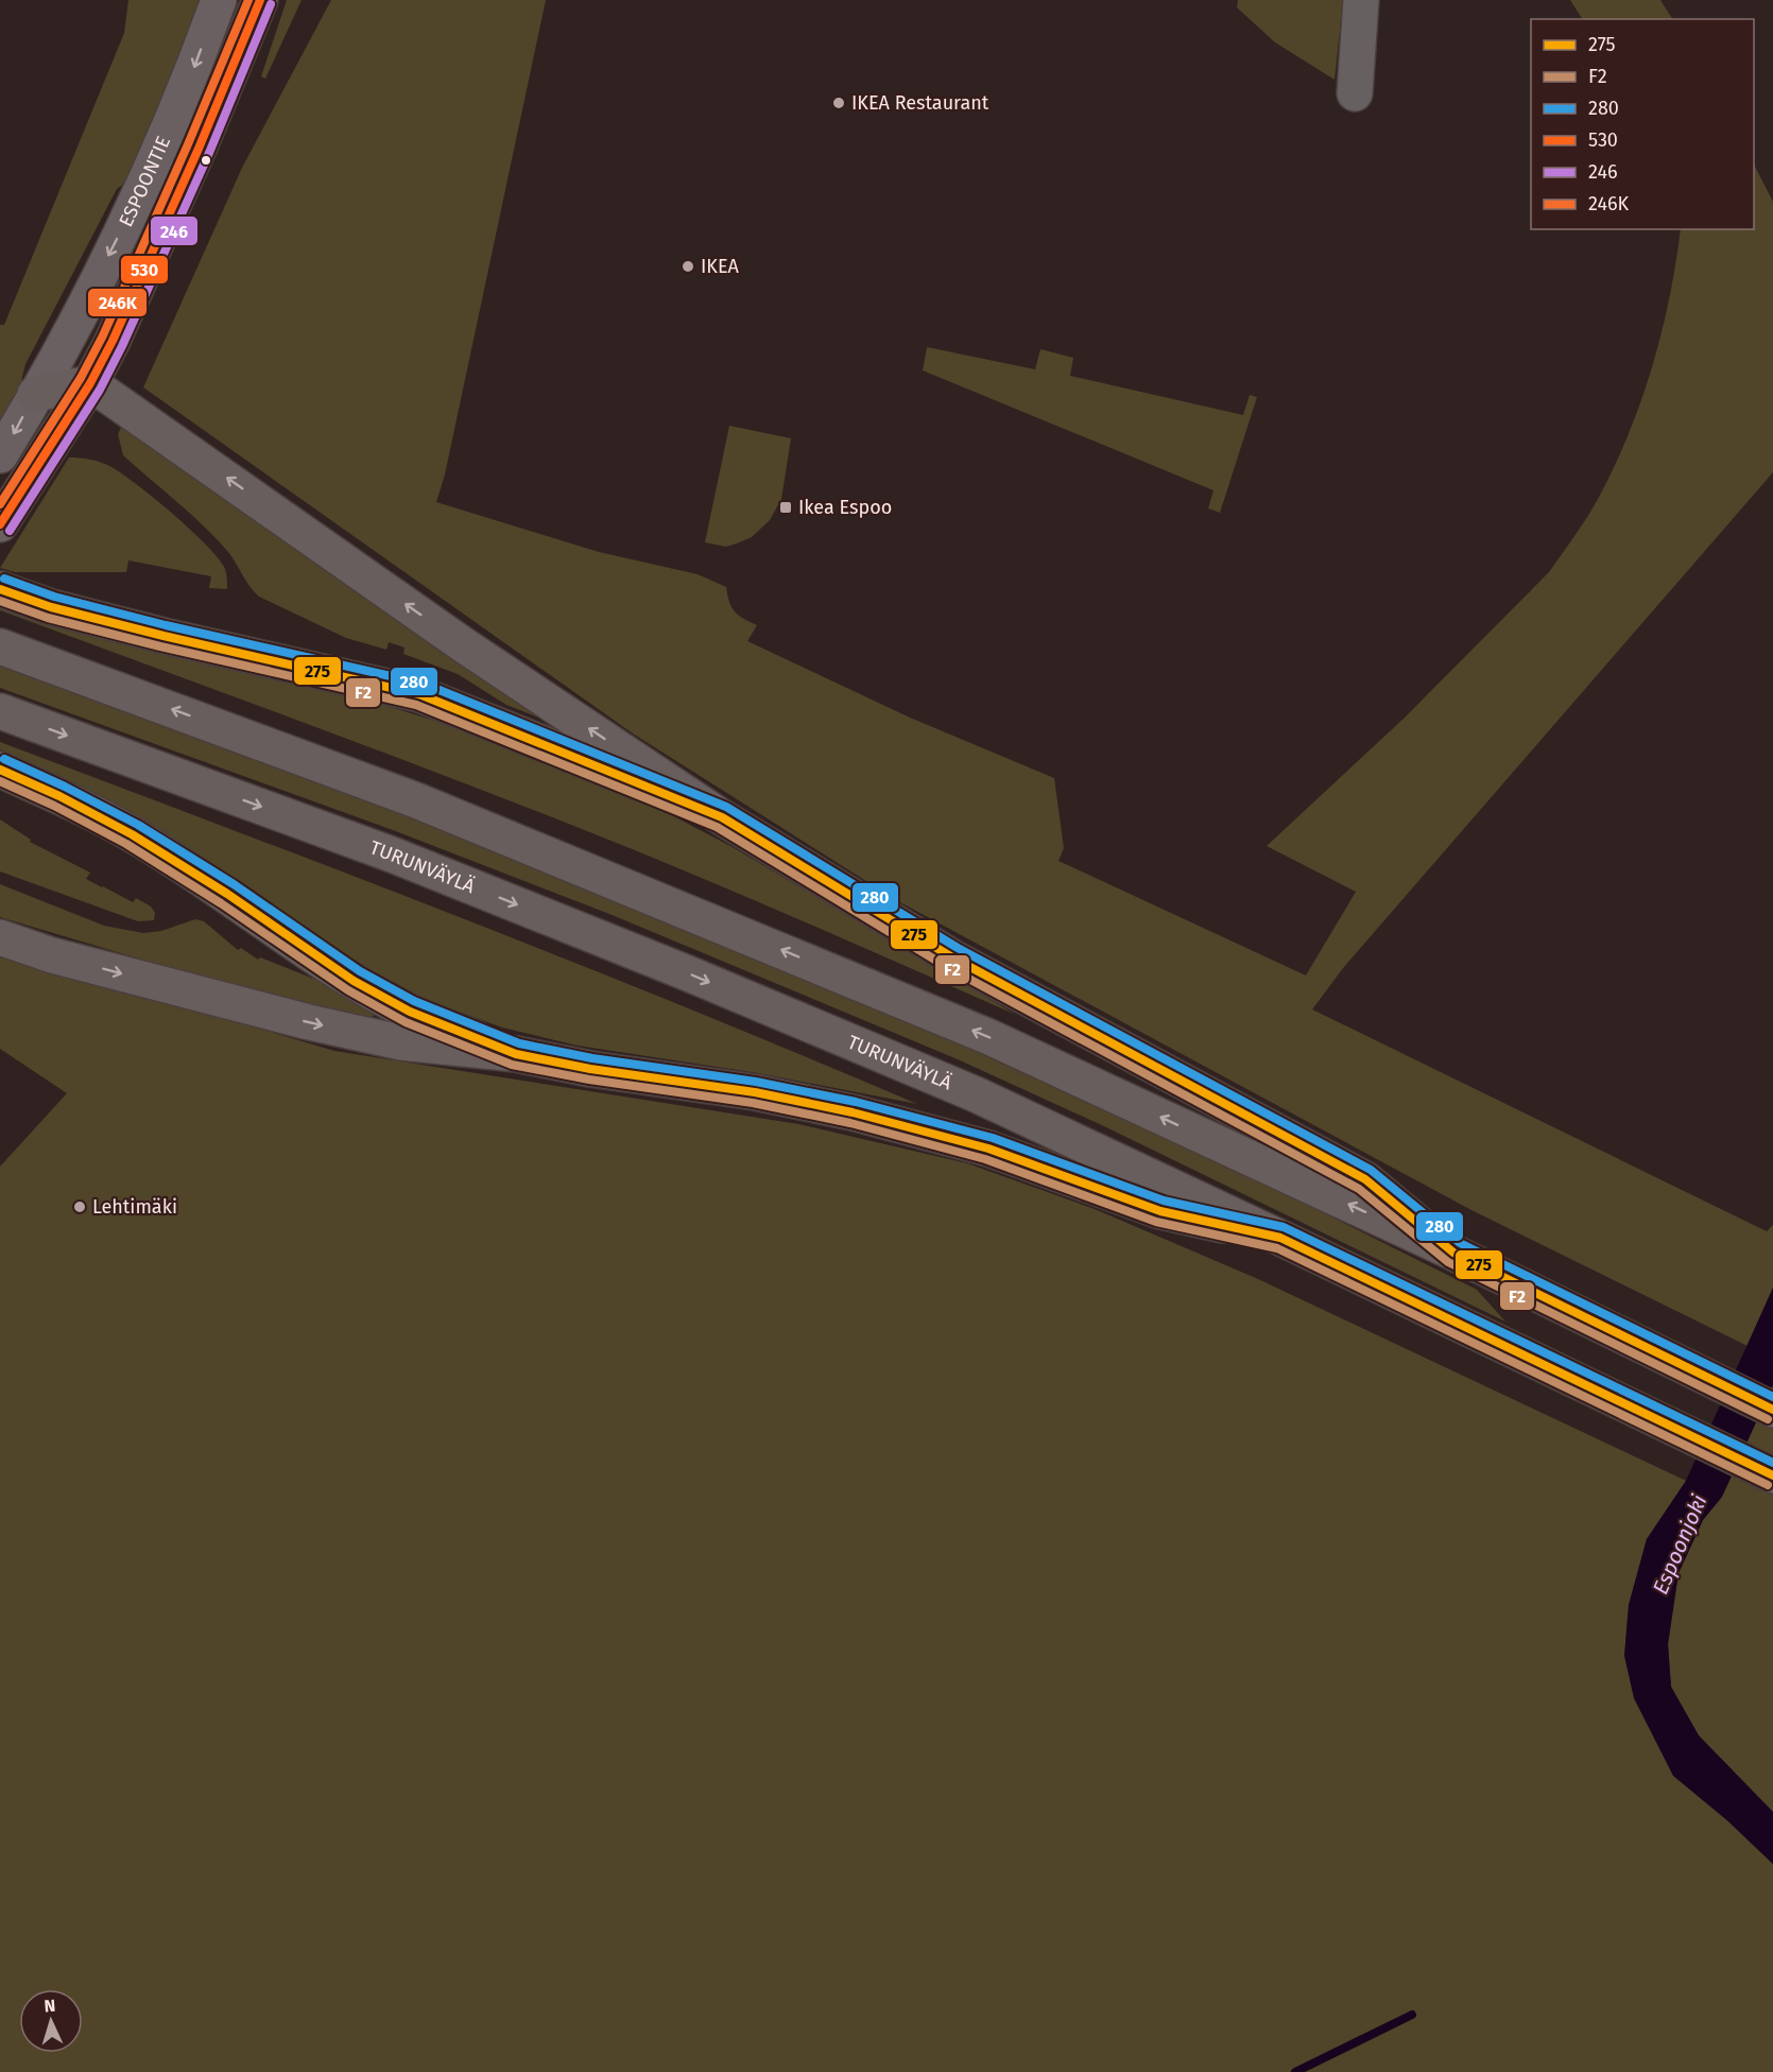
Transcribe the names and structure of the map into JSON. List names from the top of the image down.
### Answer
{
  "streets": {
    "highway": ["TURUNVÄYLÄ"],
    "main road": ["ESPOONTIE"]
  },
  "water": ["Espoonjoki"],
  "places": {
    "other": ["IKEA Restaurant", "IKEA", "Lehtimäki"],
    "transit": ["Ikea Espoo"]
  },
  "lines": [
    "transit line 530",
    "transit line 246K",
    "transit line 246",
    "transit line 280",
    "transit line 275",
    "transit line F2"
  ],
  "legend": [
    "275",
    "F2",
    "280",
    "530",
    "246",
    "246K"
  ],
  "north": "top"
}
